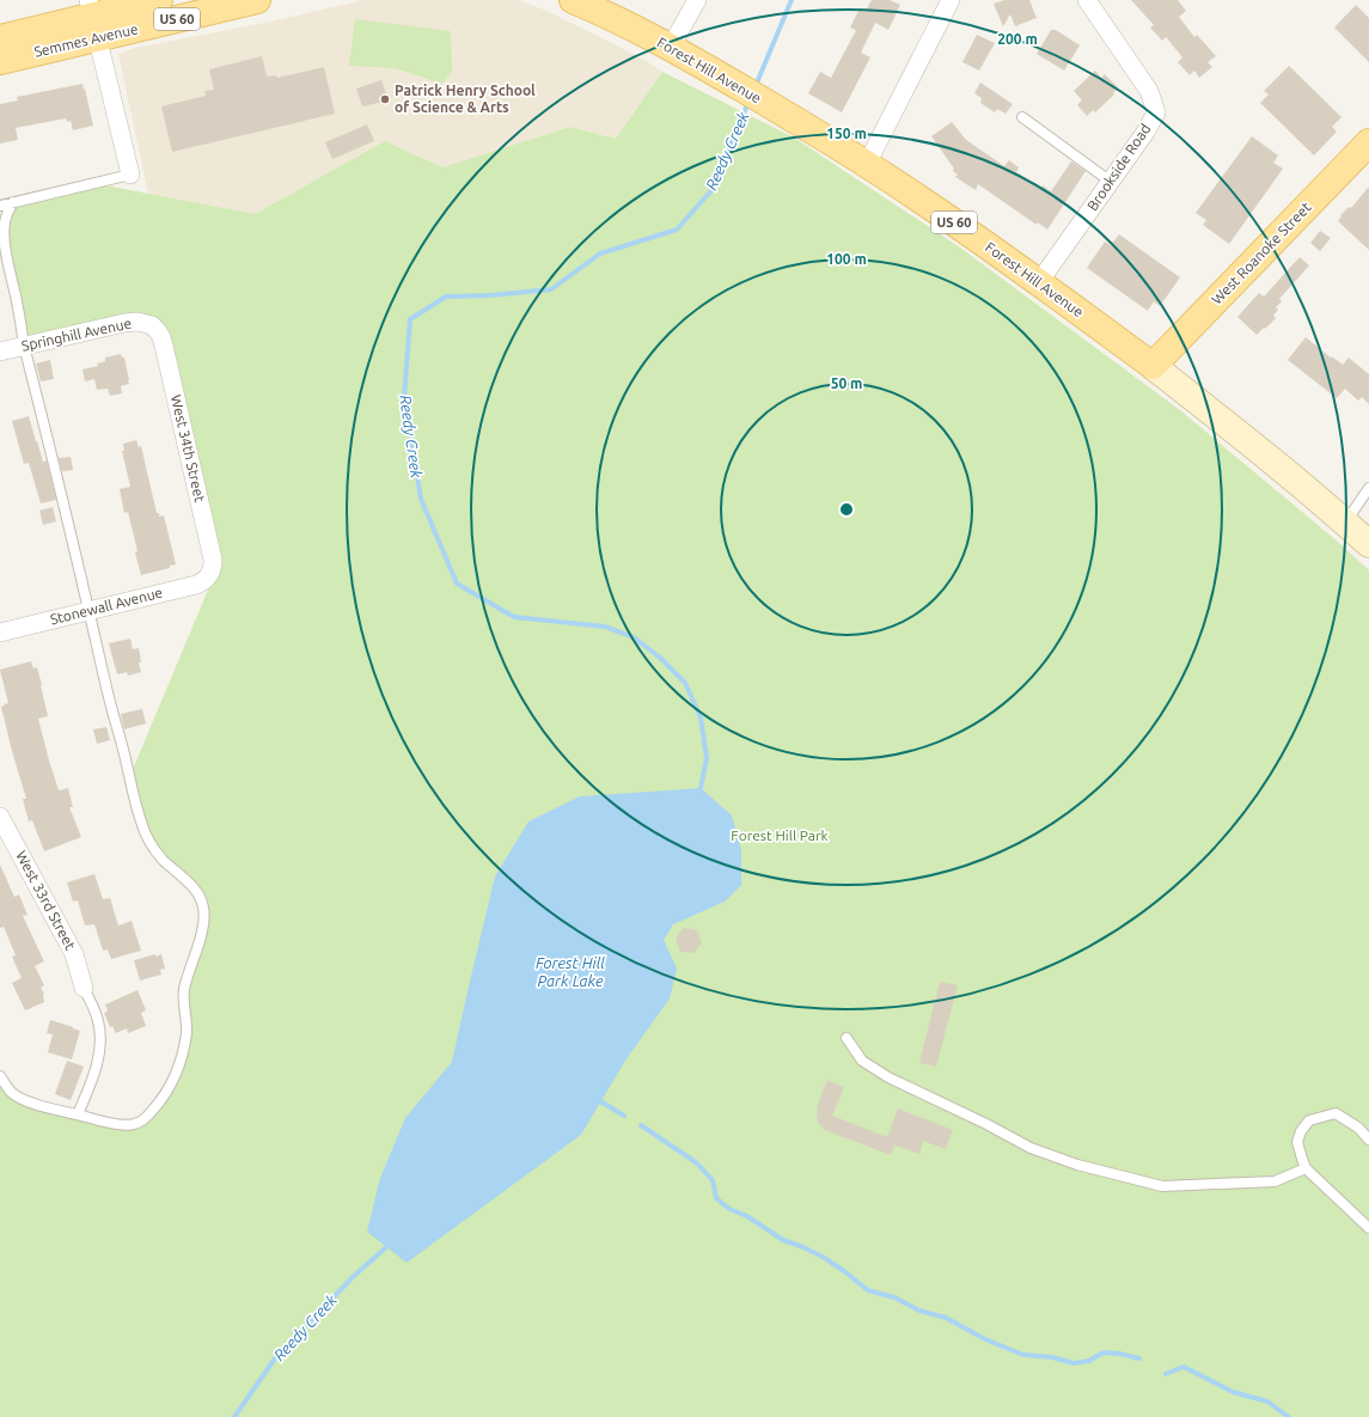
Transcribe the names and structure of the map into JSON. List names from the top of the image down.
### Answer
{
  "streets": {
    "main road": [
      "US 60",
      "Semmes Avenue",
      "Forest Hill Avenue",
      "West Roanoke Street"
    ],
    "street": [
      "Brookside Road",
      "Springhill Avenue",
      "West 34th Street",
      "Stonewall Avenue",
      "West 33rd Street"
    ]
  },
  "crossings": [
    ["Forest Hill Avenue", "Brookside Road"],
    ["Forest Hill Avenue", "West Roanoke Street"],
    ["Springhill Avenue", "West 34th Street"],
    ["West 34th Street", "Stonewall Avenue"]
  ],
  "water": ["Reedy Creek", "Forest Hill Park Lake"],
  "parks": ["Forest Hill Park"],
  "places": ["Patrick Henry School of Science & Arts"],
  "rings": [
    "200 m",
    "150 m",
    "100 m",
    "50 m"
  ]
}
